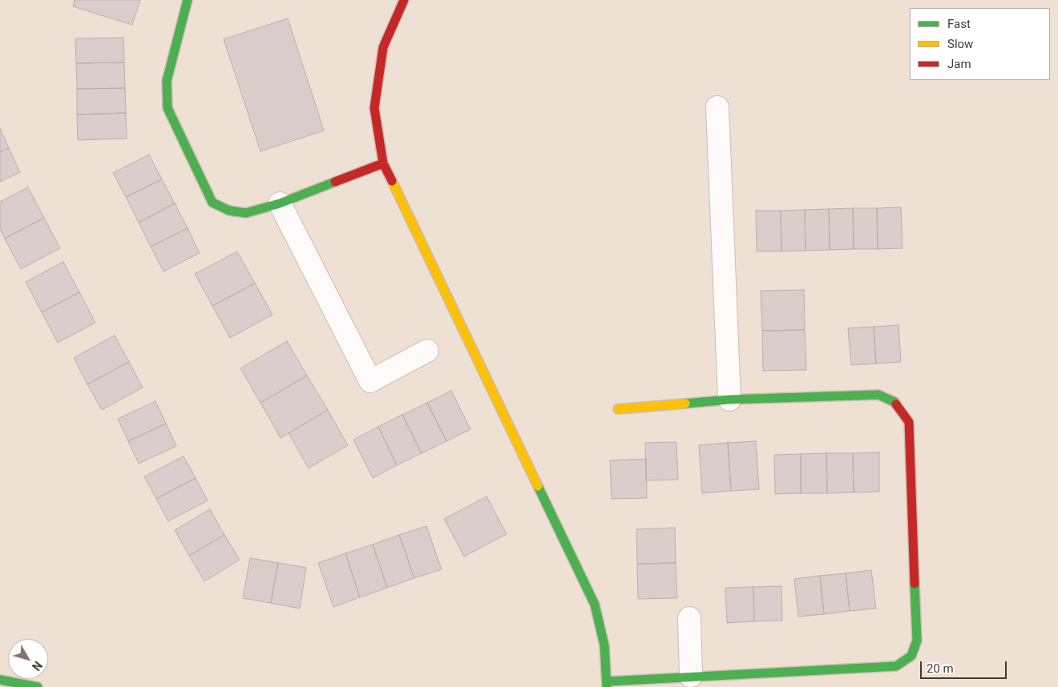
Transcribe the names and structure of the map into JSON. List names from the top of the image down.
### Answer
{
  "legend": ["Fast", "Slow", "Jam"],
  "scale_bar": "20 m",
  "north": "bottom right"
}
